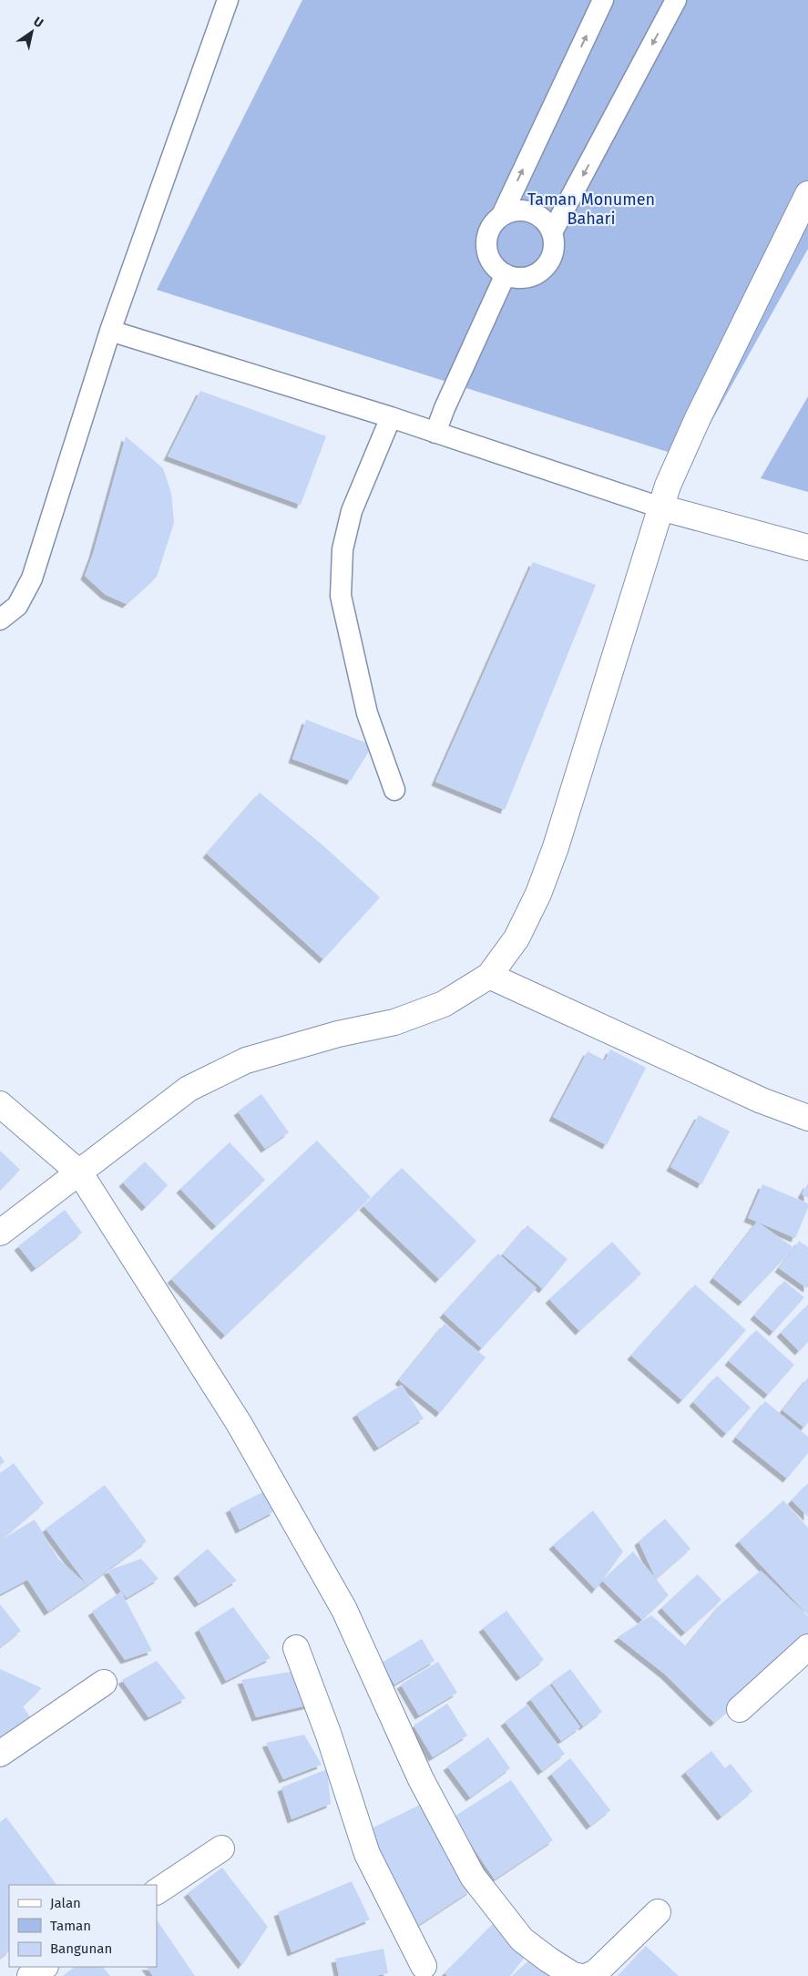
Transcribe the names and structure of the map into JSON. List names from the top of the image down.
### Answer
{
  "parks": ["Taman Monumen Bahari"],
  "legend": ["Jalan", "Taman", "Bangunan"],
  "north": "top right"
}
